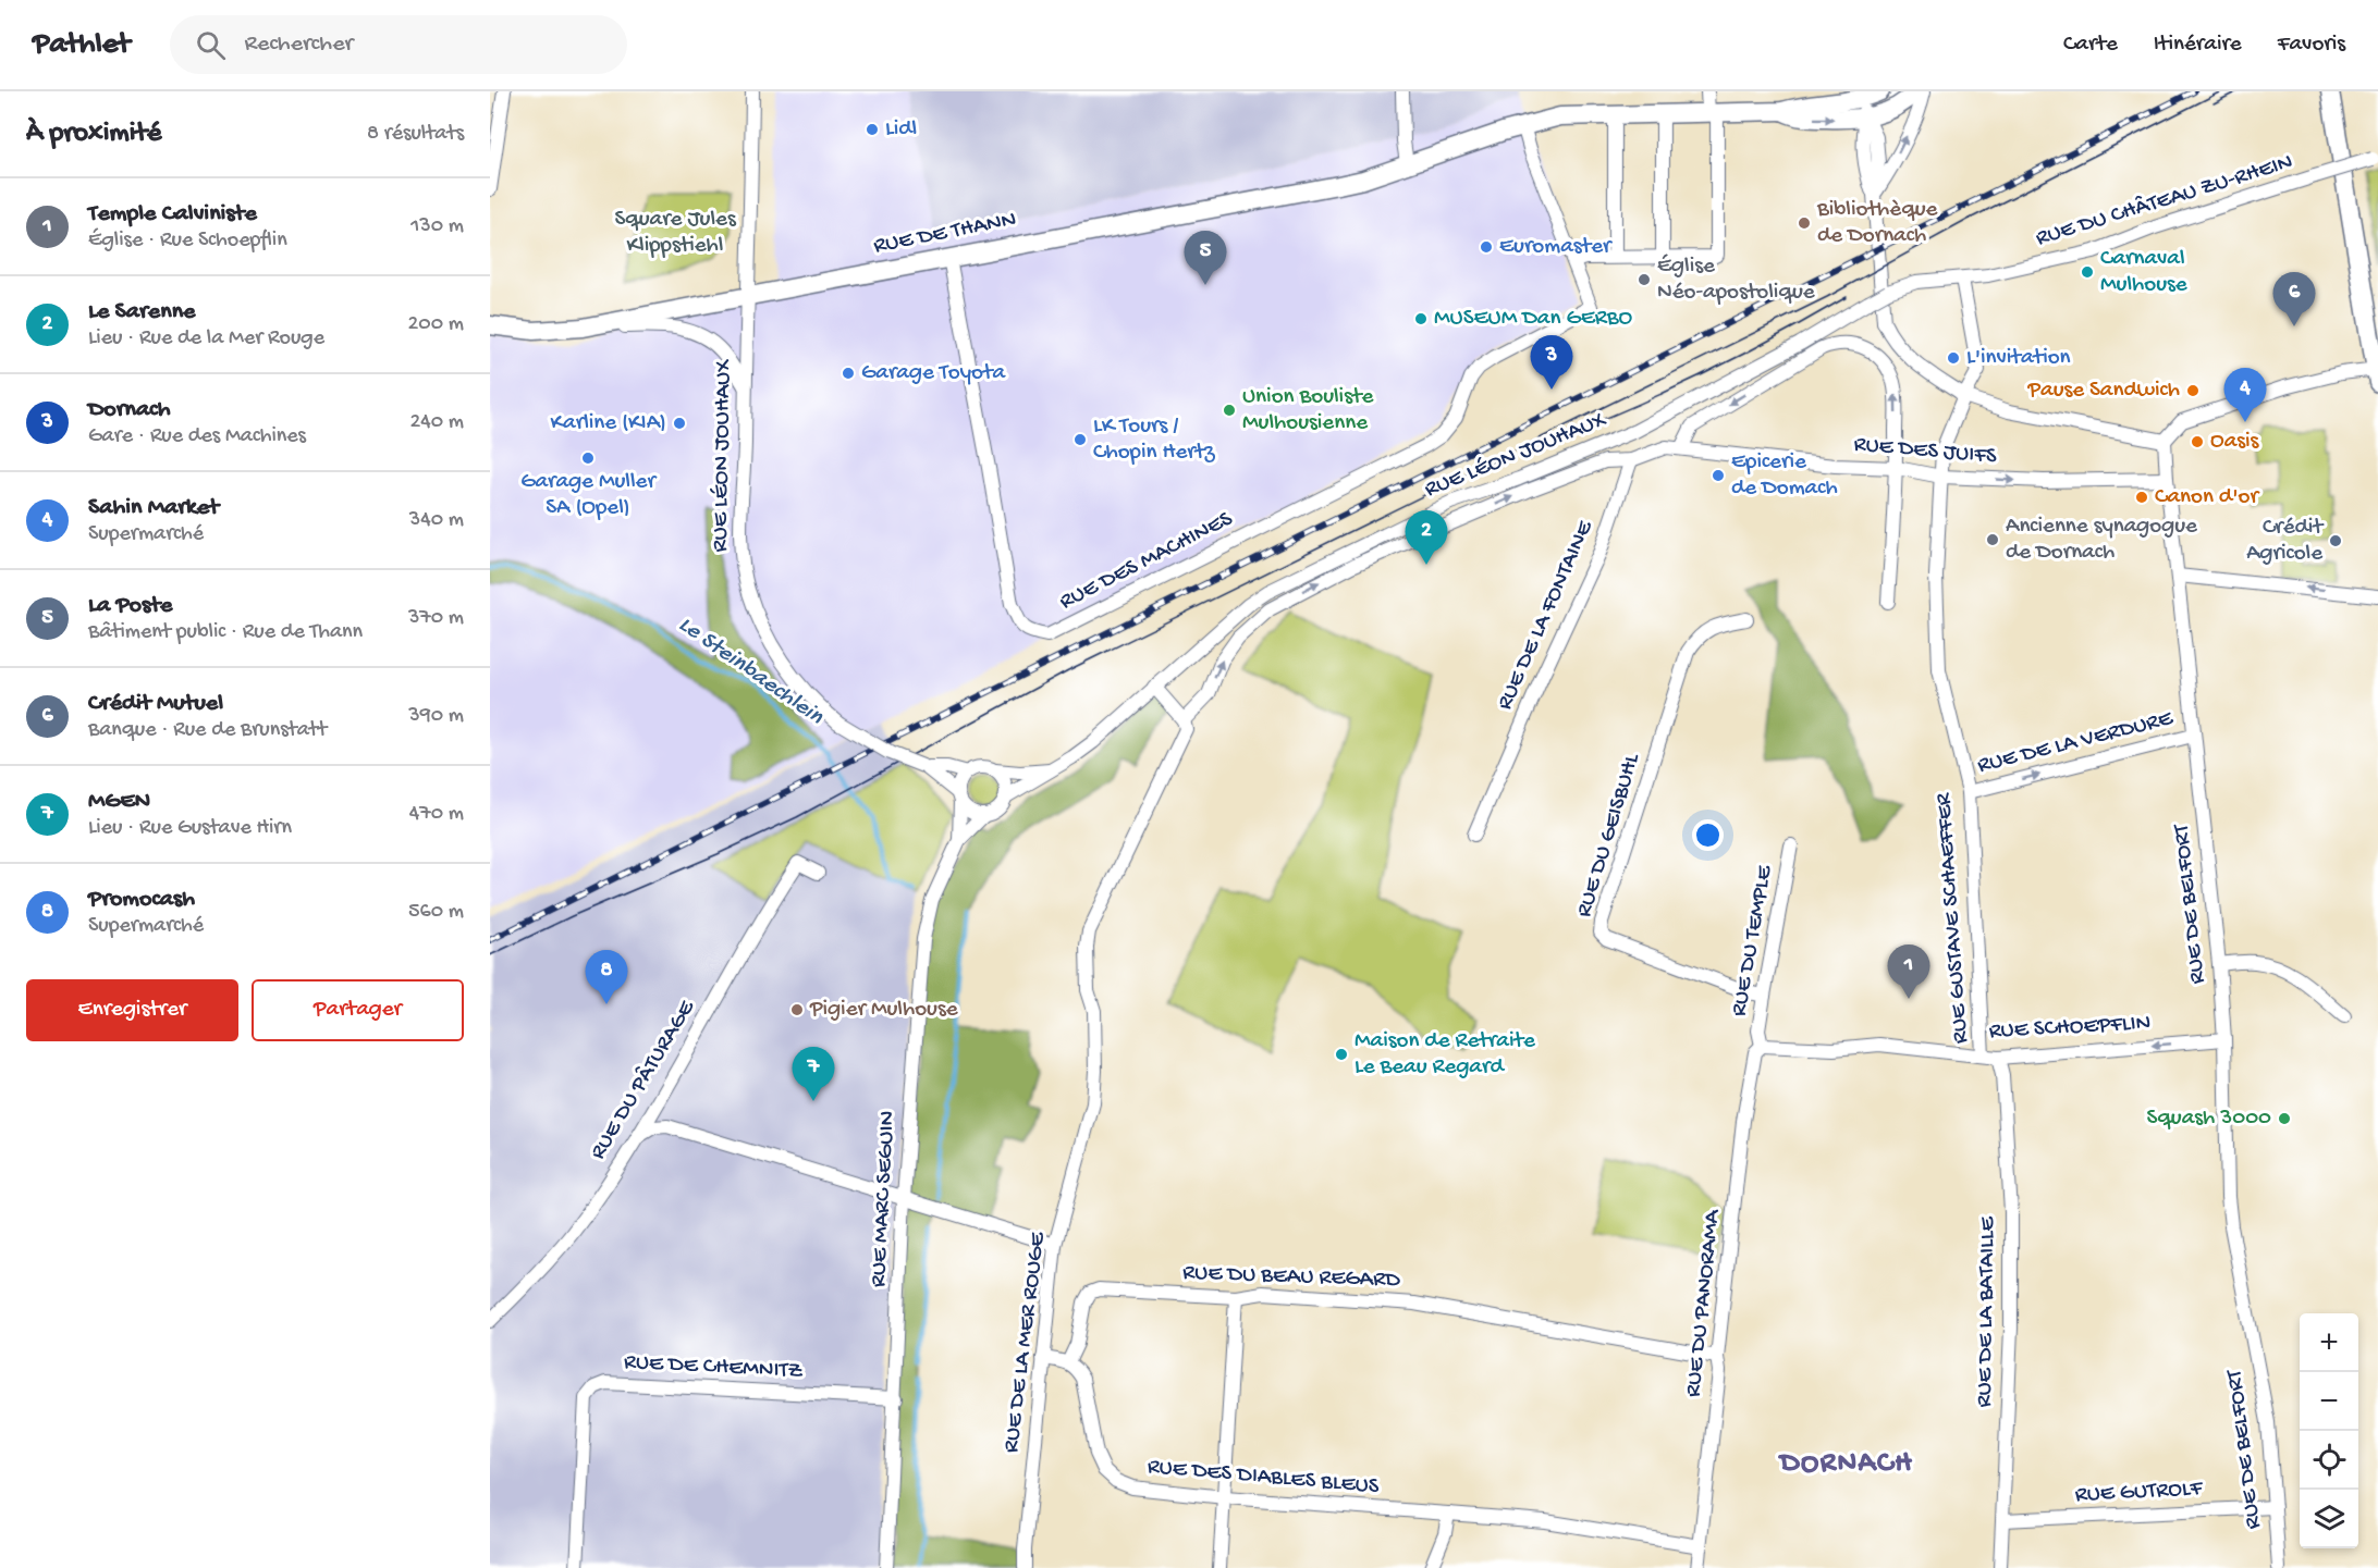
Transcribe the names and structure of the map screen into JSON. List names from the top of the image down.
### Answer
{
  "streets": {
    "main road": ["RUE DE THANN"],
    "street": [
      "RUE DU CHÂTEAU ZU-RHEIN",
      "RUE DES JUIFS",
      "RUE LÉON JOUHAUX",
      "RUE DES MACHINES",
      "RUE DE LA FONTAINE",
      "RUE DE LA VERDURE",
      "RUE DU GEISBUHL",
      "RUE DE BELFORT",
      "RUE GUSTAVE SCHAEFFER",
      "RUE DU TEMPLE",
      "RUE SCHOEPFLIN",
      "RUE DU PÂTURAGE",
      "RUE MARC SEGUIN",
      "RUE DU BEAU REGARD",
      "RUE DU PANORAMA",
      "RUE DE LA BATAILLE",
      "RUE DE LA MER ROUGE",
      "RUE DE CHEMNITZ",
      "RUE DES DIABLES BLEUS",
      "RUE GUTROLF"
    ]
  },
  "crossings": [
    ["RUE DU CHÂTEAU ZU-RHEIN", "RUE LÉON JOUHAUX"],
    ["RUE DE THANN", "RUE LÉON JOUHAUX"],
    ["RUE DE THANN", "RUE DES MACHINES"],
    ["RUE DES JUIFS", "RUE DE BELFORT"],
    ["RUE DES JUIFS", "RUE GUSTAVE SCHAEFFER"],
    ["RUE LÉON JOUHAUX", "RUE MARC SEGUIN"],
    ["RUE DE LA VERDURE", "RUE DE BELFORT"],
    ["RUE DE LA VERDURE", "RUE GUSTAVE SCHAEFFER"],
    ["RUE DU GEISBUHL", "RUE DU TEMPLE"],
    ["RUE DE BELFORT", "RUE SCHOEPFLIN"],
    ["RUE DE BELFORT", "RUE GUTROLF"],
    ["RUE GUSTAVE SCHAEFFER", "RUE SCHOEPFLIN"],
    ["RUE DU TEMPLE", "RUE SCHOEPFLIN"],
    ["RUE DU TEMPLE", "RUE DU PANORAMA"],
    ["RUE SCHOEPFLIN", "RUE DU PANORAMA"],
    ["RUE SCHOEPFLIN", "RUE DE LA BATAILLE"],
    ["RUE MARC SEGUIN", "RUE DE CHEMNITZ"],
    ["RUE DU BEAU REGARD", "RUE DU PANORAMA"],
    ["RUE DU BEAU REGARD", "RUE DES DIABLES BLEUS"],
    ["RUE DU PANORAMA", "RUE DES DIABLES BLEUS"],
    ["RUE DE LA BATAILLE", "RUE GUTROLF"]
  ],
  "one_way": ["RUE DE LA VERDURE", "RUE SCHOEPFLIN"],
  "districts": ["DORNACH"],
  "water": ["Le Steinbaechlein"],
  "parks": ["Square Jules Klippstiehl"],
  "places": [
    "Lidl",
    "Bibliothèque de Dornach",
    "Euromaster",
    "Carnaval Mulhouse",
    "Église Néo-apostolique",
    "MUSEUM Dan GERBO",
    "L'invitation",
    "Garage Toyota",
    "Pause Sandwich",
    "Union Bouliste Mulhousienne",
    "Karline (KIA)",
    "LK Tours / Chopin Hertz",
    "Oasis",
    "Garage Muller SA (Opel)",
    "Epicerie de Domach",
    "Canon d'or",
    "Ancienne synagogue de Dornach",
    "Crédit Agricole",
    "Pigier Mulhouse",
    "Maison de Retraite Le Beau Regard",
    "Squash 3000"
  ],
  "page": {
    "header": "Pathlet",
    "search": "Rechercher",
    "nav": ["Carte", "Itinéraire", "Favoris"],
    "heading": ["À proximité", "8 résultats"],
    "list": [
      {
        "mark": "1",
        "name": "Temple Calviniste",
        "note": "Église · Rue Schoepflin",
        "value": "130 m"
      },
      {
        "mark": "2",
        "name": "Le Sarenne",
        "note": "Lieu · Rue de la Mer Rouge",
        "value": "200 m"
      },
      {
        "mark": "3",
        "name": "Dornach",
        "note": "Gare · Rue des Machines",
        "value": "240 m"
      },
      {
        "mark": "4",
        "name": "Sahin Market",
        "note": "Supermarché",
        "value": "340 m"
      },
      {
        "mark": "5",
        "name": "La Poste",
        "note": "Bâtiment public · Rue de Thann",
        "value": "370 m"
      },
      {
        "mark": "6",
        "name": "Crédit Mutuel",
        "note": "Banque · Rue de Brunstatt",
        "value": "390 m"
      },
      {
        "mark": "7",
        "name": "MGEN",
        "note": "Lieu · Rue Gustave Hirn",
        "value": "470 m"
      },
      {
        "mark": "8",
        "name": "Promocash",
        "note": "Supermarché",
        "value": "560 m"
      }
    ],
    "pins": [
      "5",
      "6",
      "3",
      "4",
      "2",
      "1",
      "8",
      "7"
    ],
    "buttons": ["Enregistrer", "Partager"],
    "map_buttons": ["+", "−"]
  }
}
